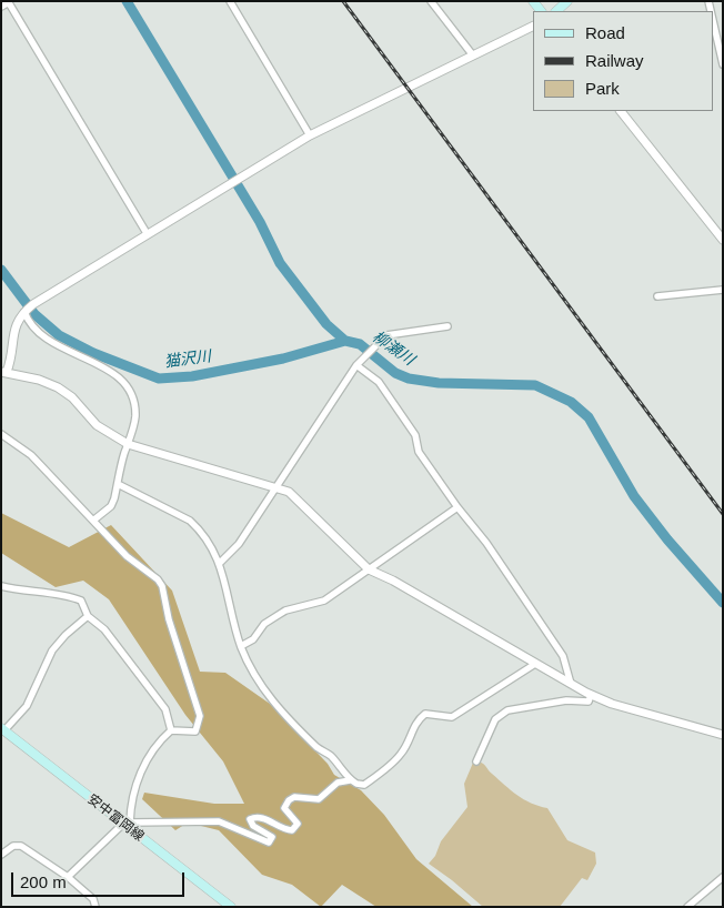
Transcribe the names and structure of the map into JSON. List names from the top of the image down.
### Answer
{
  "streets": {
    "main road": ["安中富岡線"]
  },
  "water": ["柳瀬川", "猫沢川"],
  "legend": ["Road", "Railway", "Park"],
  "scale_bar": "200 m"
}
